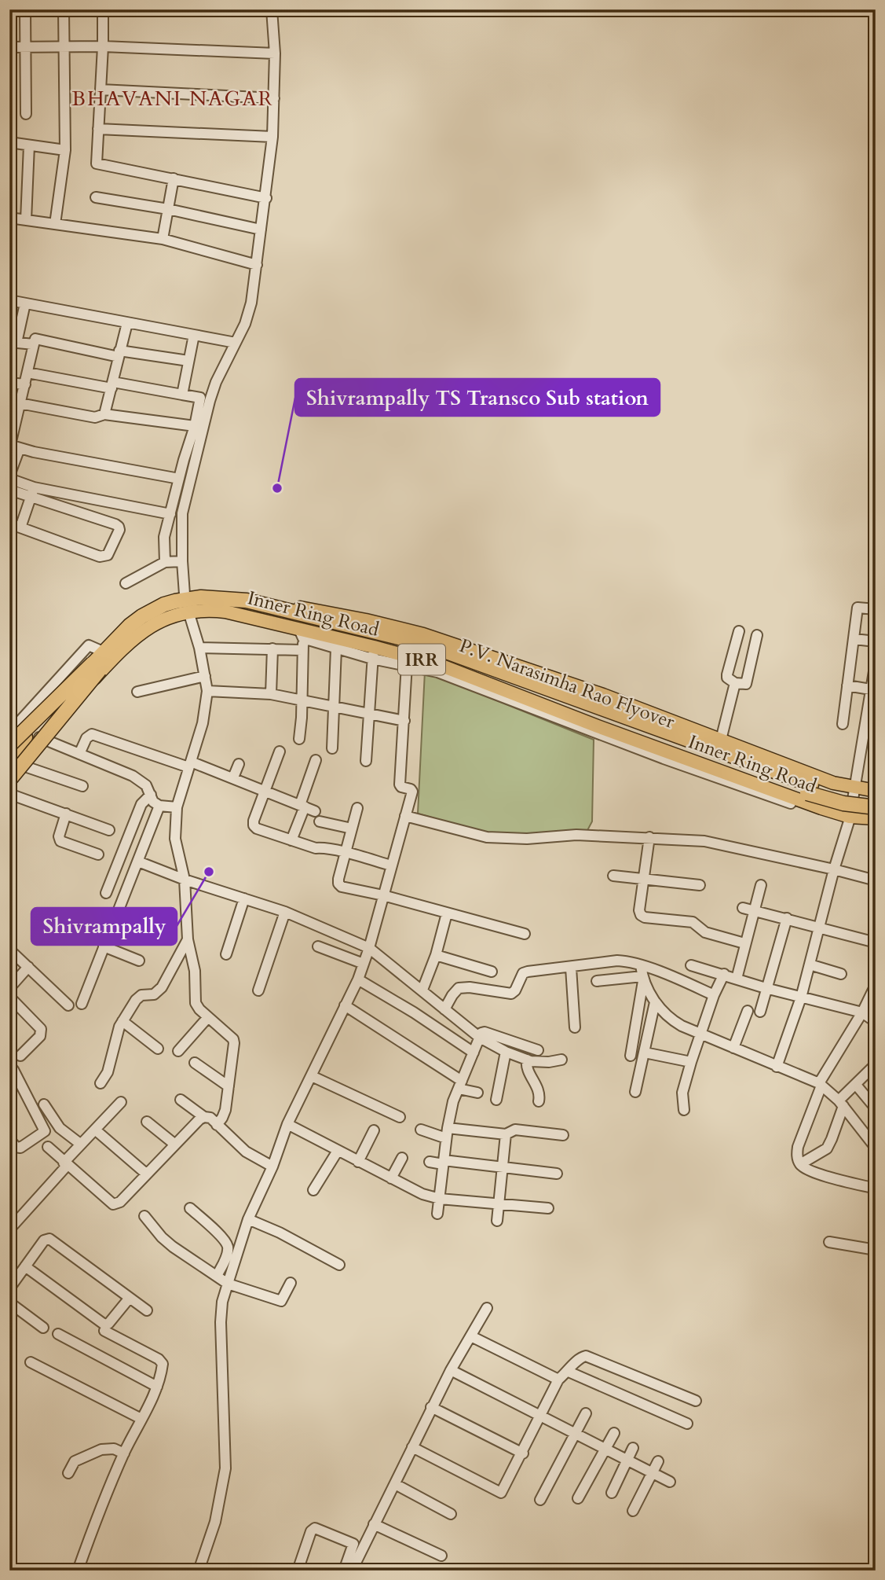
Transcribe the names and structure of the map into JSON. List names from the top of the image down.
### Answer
{
  "streets": {
    "highway": ["P.V. Narasimha Rao Flyover"],
    "main road": ["Inner Ring Road", "IRR"]
  },
  "crossings": [
    ["Inner Ring Road", "P.V. Narasimha Rao Flyover"]
  ],
  "districts": ["BHAVANI NAGAR"],
  "places": ["Shivrampally TS Transco Sub station", "Shivrampally"]
}
